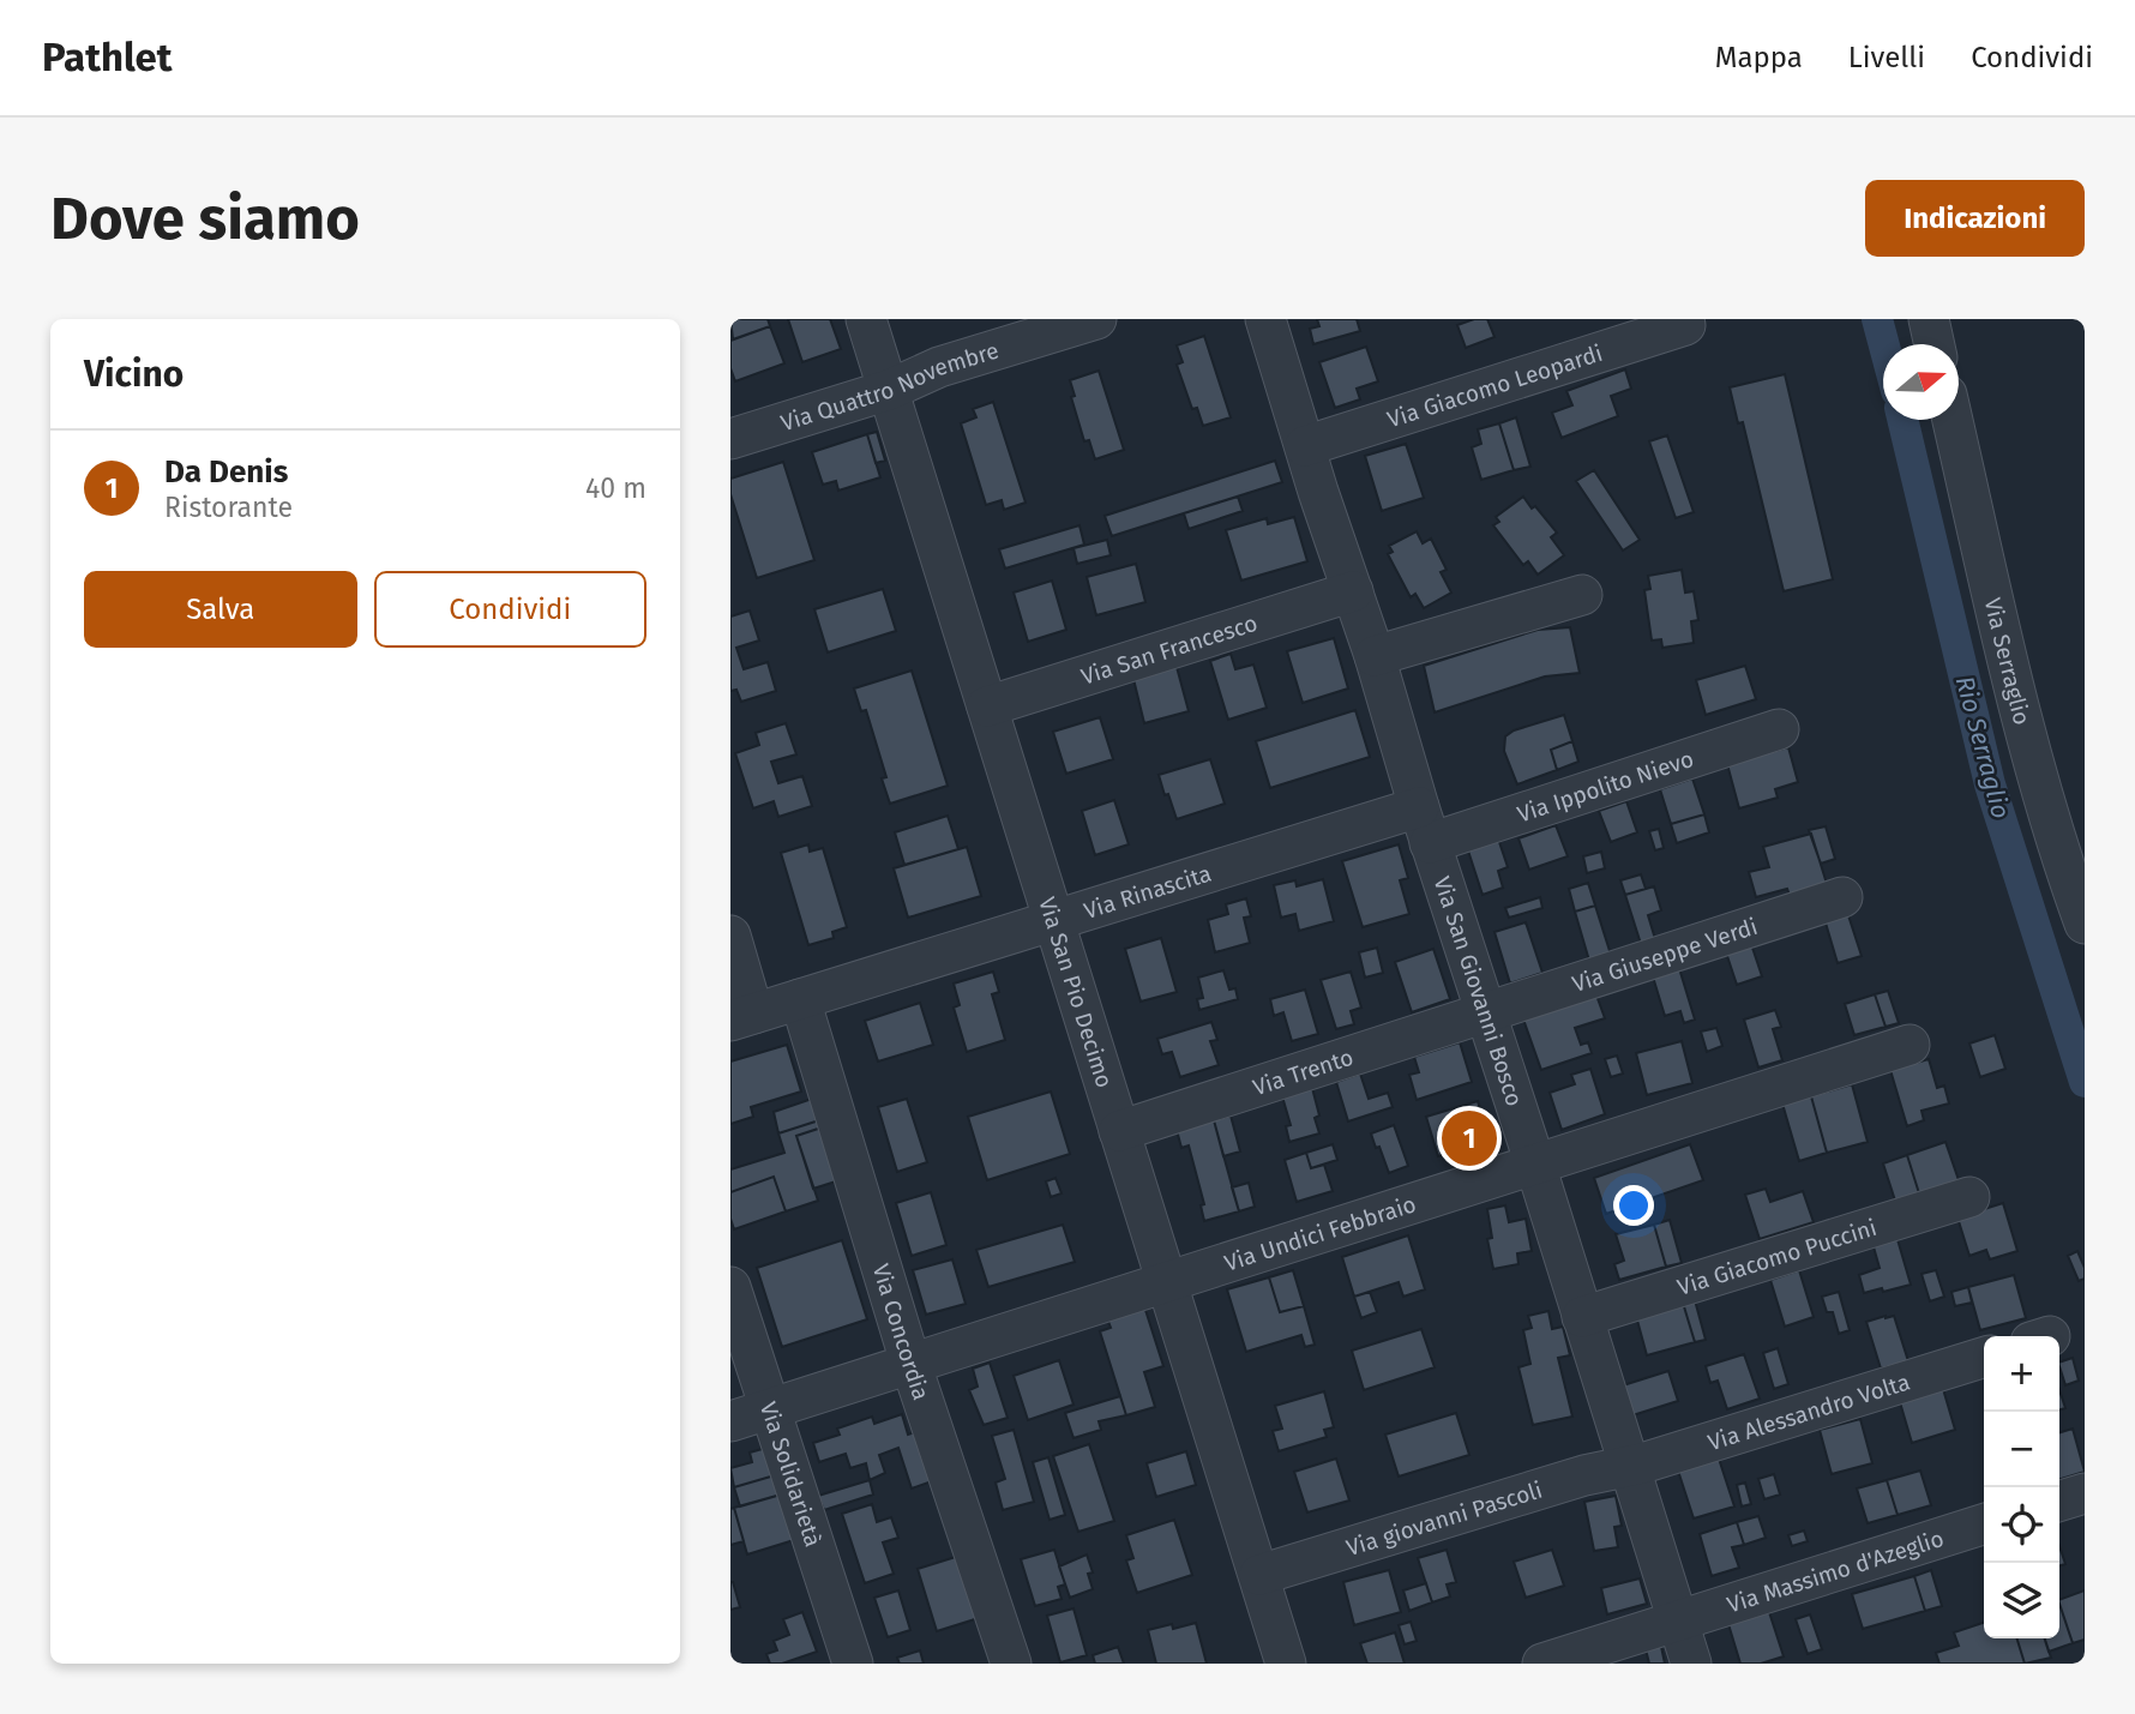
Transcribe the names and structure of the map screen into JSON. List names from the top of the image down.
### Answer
{
  "streets": {
    "street": [
      "Via Quattro Novembre",
      "Via Giacomo Leopardi",
      "Via San Francesco",
      "Via Serraglio",
      "Via Ippolito Nievo",
      "Via Rinascita",
      "Via Giuseppe Verdi",
      "Via San Pio Decimo",
      "Via San Giovanni Bosco",
      "Via Trento",
      "Via Undici Febbraio",
      "Via Giacomo Puccini",
      "Via Concordia",
      "Via Alessandro Volta",
      "Via Solidarietà",
      "Via giovanni Pascoli",
      "Via Massimo d'Azeglio"
    ]
  },
  "crossings": [
    ["Via Quattro Novembre", "Via San Pio Decimo"],
    ["Via Giacomo Leopardi", "Via San Giovanni Bosco"],
    ["Via San Francesco", "Via San Pio Decimo"],
    ["Via San Francesco", "Via San Giovanni Bosco"],
    ["Via Ippolito Nievo", "Via Rinascita"],
    ["Via Ippolito Nievo", "Via San Giovanni Bosco"],
    ["Via Rinascita", "Via San Pio Decimo"],
    ["Via Rinascita", "Via San Giovanni Bosco"],
    ["Via Rinascita", "Via Concordia"],
    ["Via Giuseppe Verdi", "Via San Giovanni Bosco"],
    ["Via Giuseppe Verdi", "Via Trento"],
    ["Via San Pio Decimo", "Via Trento"],
    ["Via San Pio Decimo", "Via Undici Febbraio"],
    ["Via San Pio Decimo", "Via giovanni Pascoli"],
    ["Via San Giovanni Bosco", "Via Trento"],
    ["Via San Giovanni Bosco", "Via Undici Febbraio"],
    ["Via San Giovanni Bosco", "Via Giacomo Puccini"],
    ["Via San Giovanni Bosco", "Via Alessandro Volta"],
    ["Via San Giovanni Bosco", "Via giovanni Pascoli"],
    ["Via San Giovanni Bosco", "Via Massimo d'Azeglio"],
    ["Via Undici Febbraio", "Via Concordia"],
    ["Via Undici Febbraio", "Via Solidarietà"],
    ["Via Alessandro Volta", "Via giovanni Pascoli"]
  ],
  "water": ["Rio Serraglio"],
  "north": "right",
  "page": {
    "header": "Pathlet",
    "nav": ["Mappa", "Livelli", "Condividi"],
    "buttons": [
      "Indicazioni",
      ["Salva", "Condividi"]
    ],
    "title": "Dove siamo",
    "heading": "Vicino",
    "list": [
      {
        "mark": "1",
        "name": "Da Denis",
        "note": "Ristorante",
        "value": "40 m"
      }
    ],
    "pins": "1",
    "map_buttons": ["+", "−"]
  }
}
